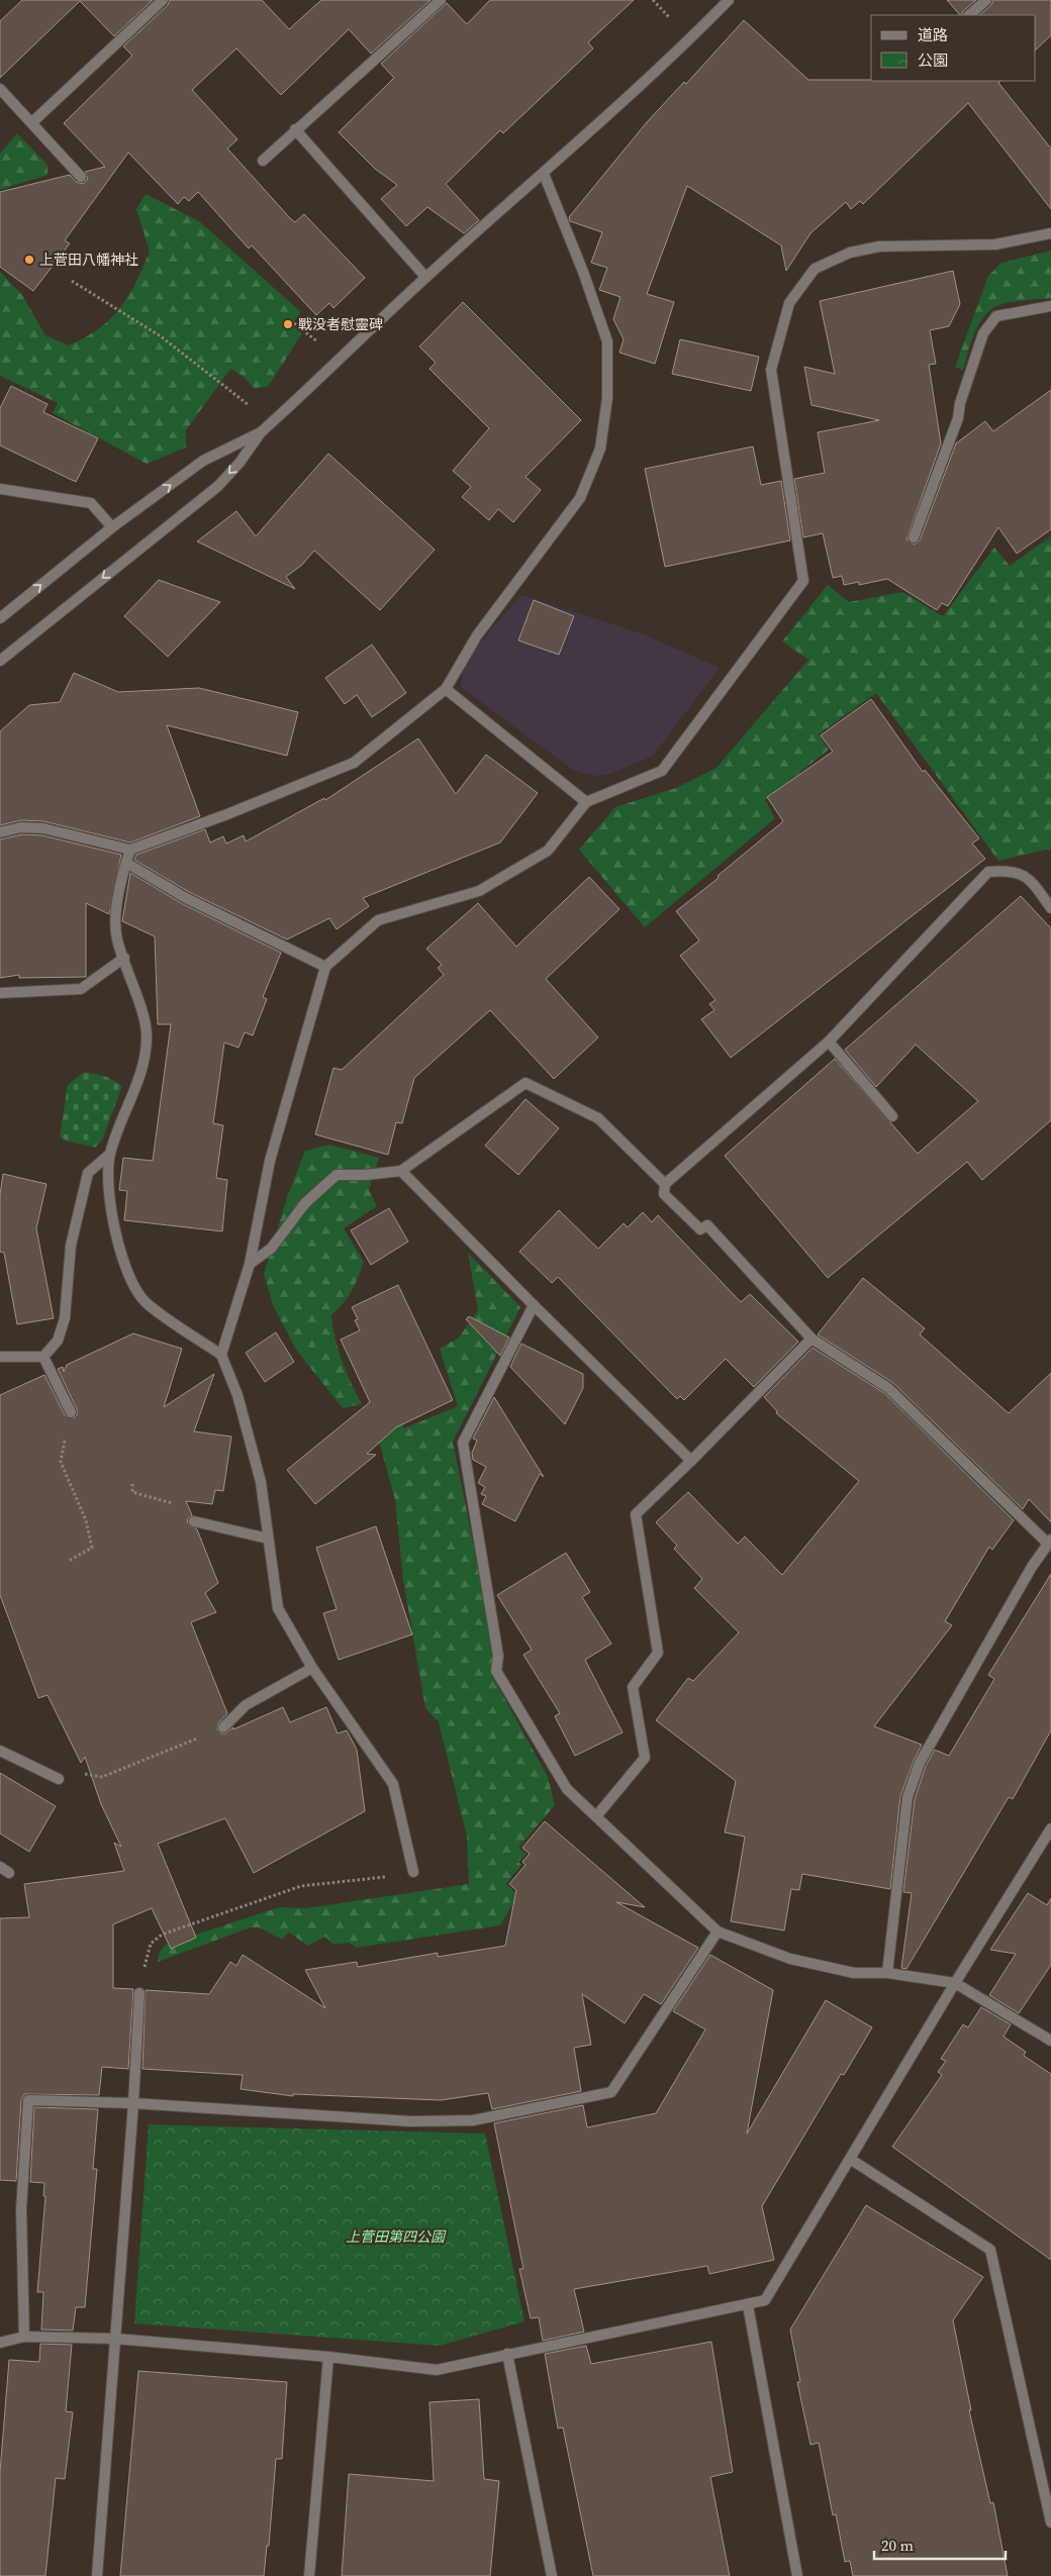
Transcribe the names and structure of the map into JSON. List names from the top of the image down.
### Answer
{
  "parks": ["上菅田第四公園"],
  "places": ["上菅田八幡神社", "戰没者慰靈碑"],
  "legend": ["道路", "公園"],
  "scale_bar": "20 m"
}
